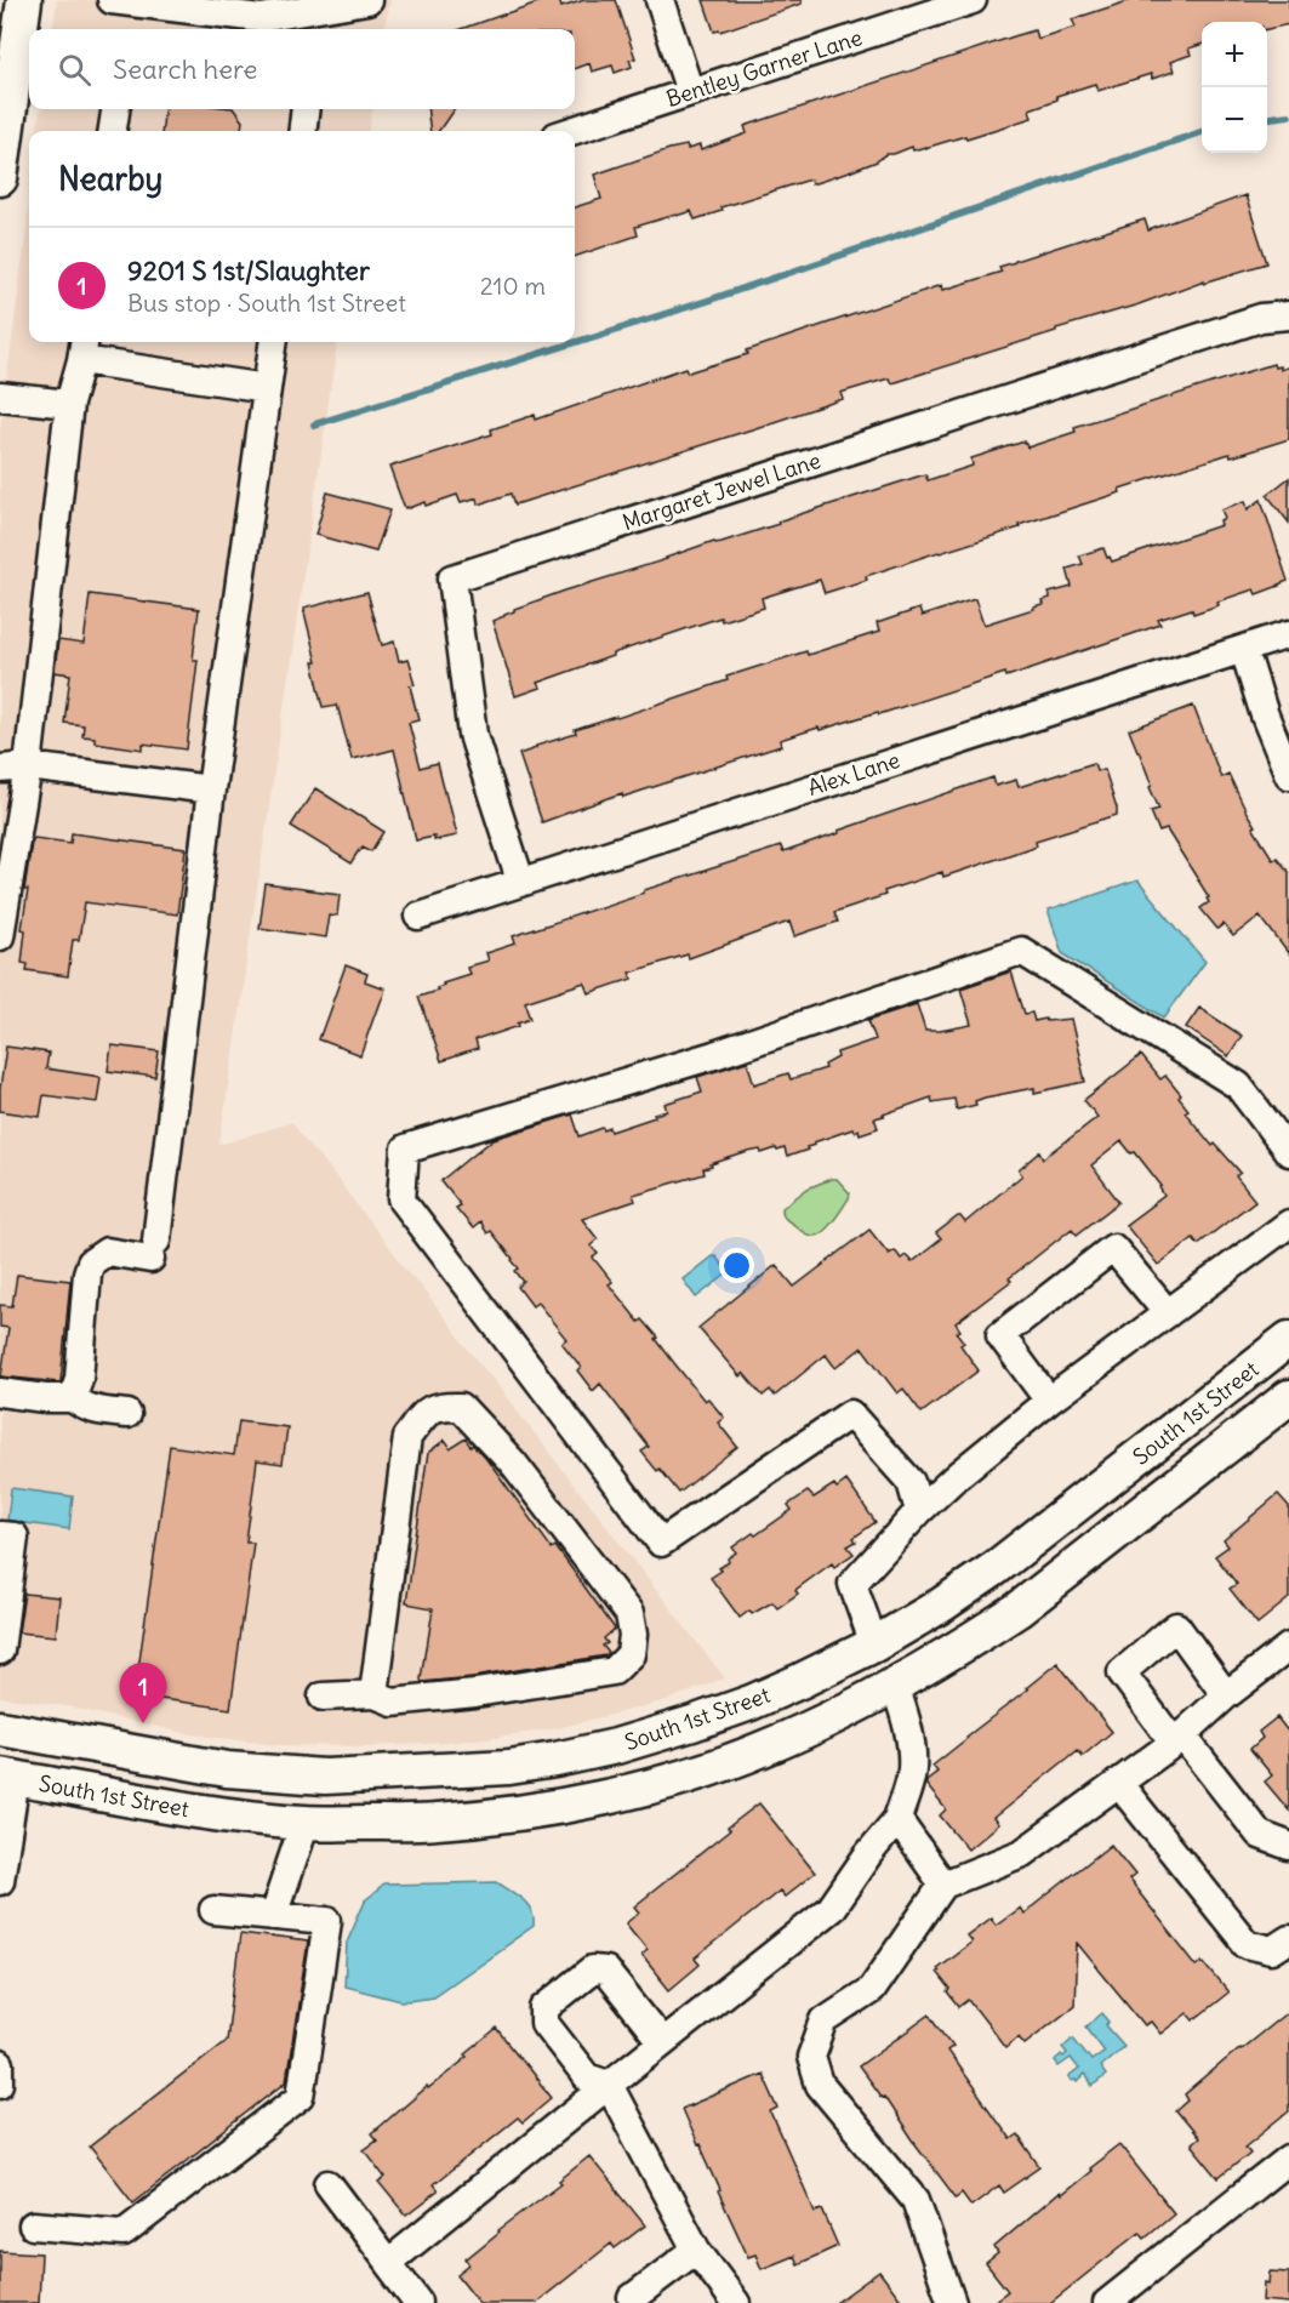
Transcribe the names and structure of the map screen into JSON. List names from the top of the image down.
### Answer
{
  "streets": {
    "main road": ["South 1st Street"],
    "street": ["Bentley Garner Lane", "Margaret Jewel Lane", "Alex Lane"]
  },
  "crossings": [
    ["Margaret Jewel Lane", "Alex Lane"]
  ],
  "page": {
    "map_buttons": ["+", "−"],
    "search": "Search here",
    "heading": "Nearby",
    "list": [
      {
        "mark": "1",
        "name": "9201 S 1st/Slaughter",
        "note": "Bus stop · South 1st Street",
        "value": "210 m"
      }
    ],
    "pins": "1"
  }
}
